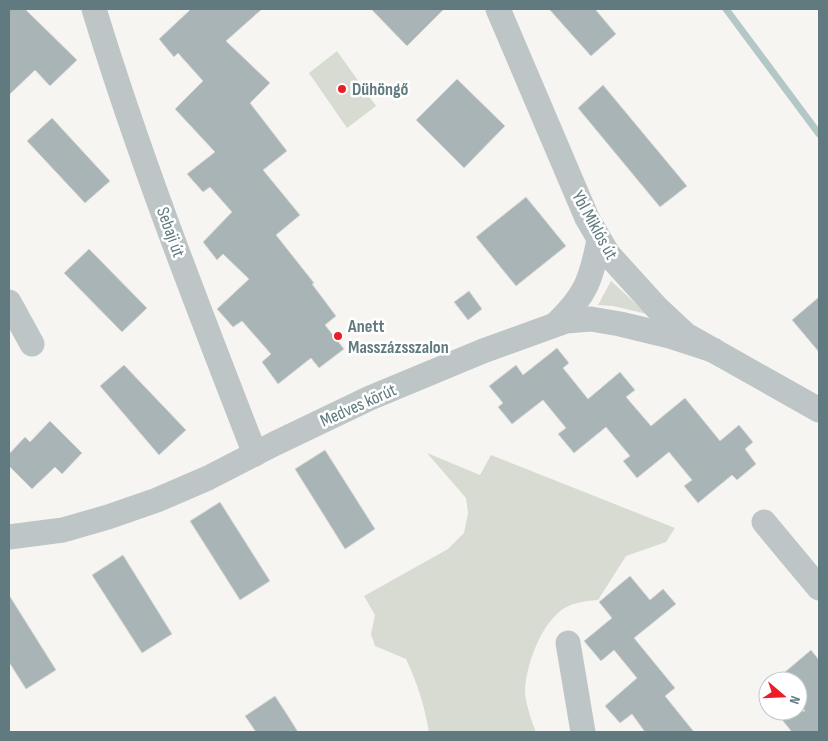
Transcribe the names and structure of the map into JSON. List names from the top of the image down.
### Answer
{
  "streets": {
    "street": ["Ybl Miklós út", "Sebaji út", "Medves körút"]
  },
  "crossings": [
    ["Ybl Miklós út", "Medves körút"],
    ["Sebaji út", "Medves körút"]
  ],
  "places": ["Dühöngő", "Anett Masszázsszalon"],
  "north": "right"
}
